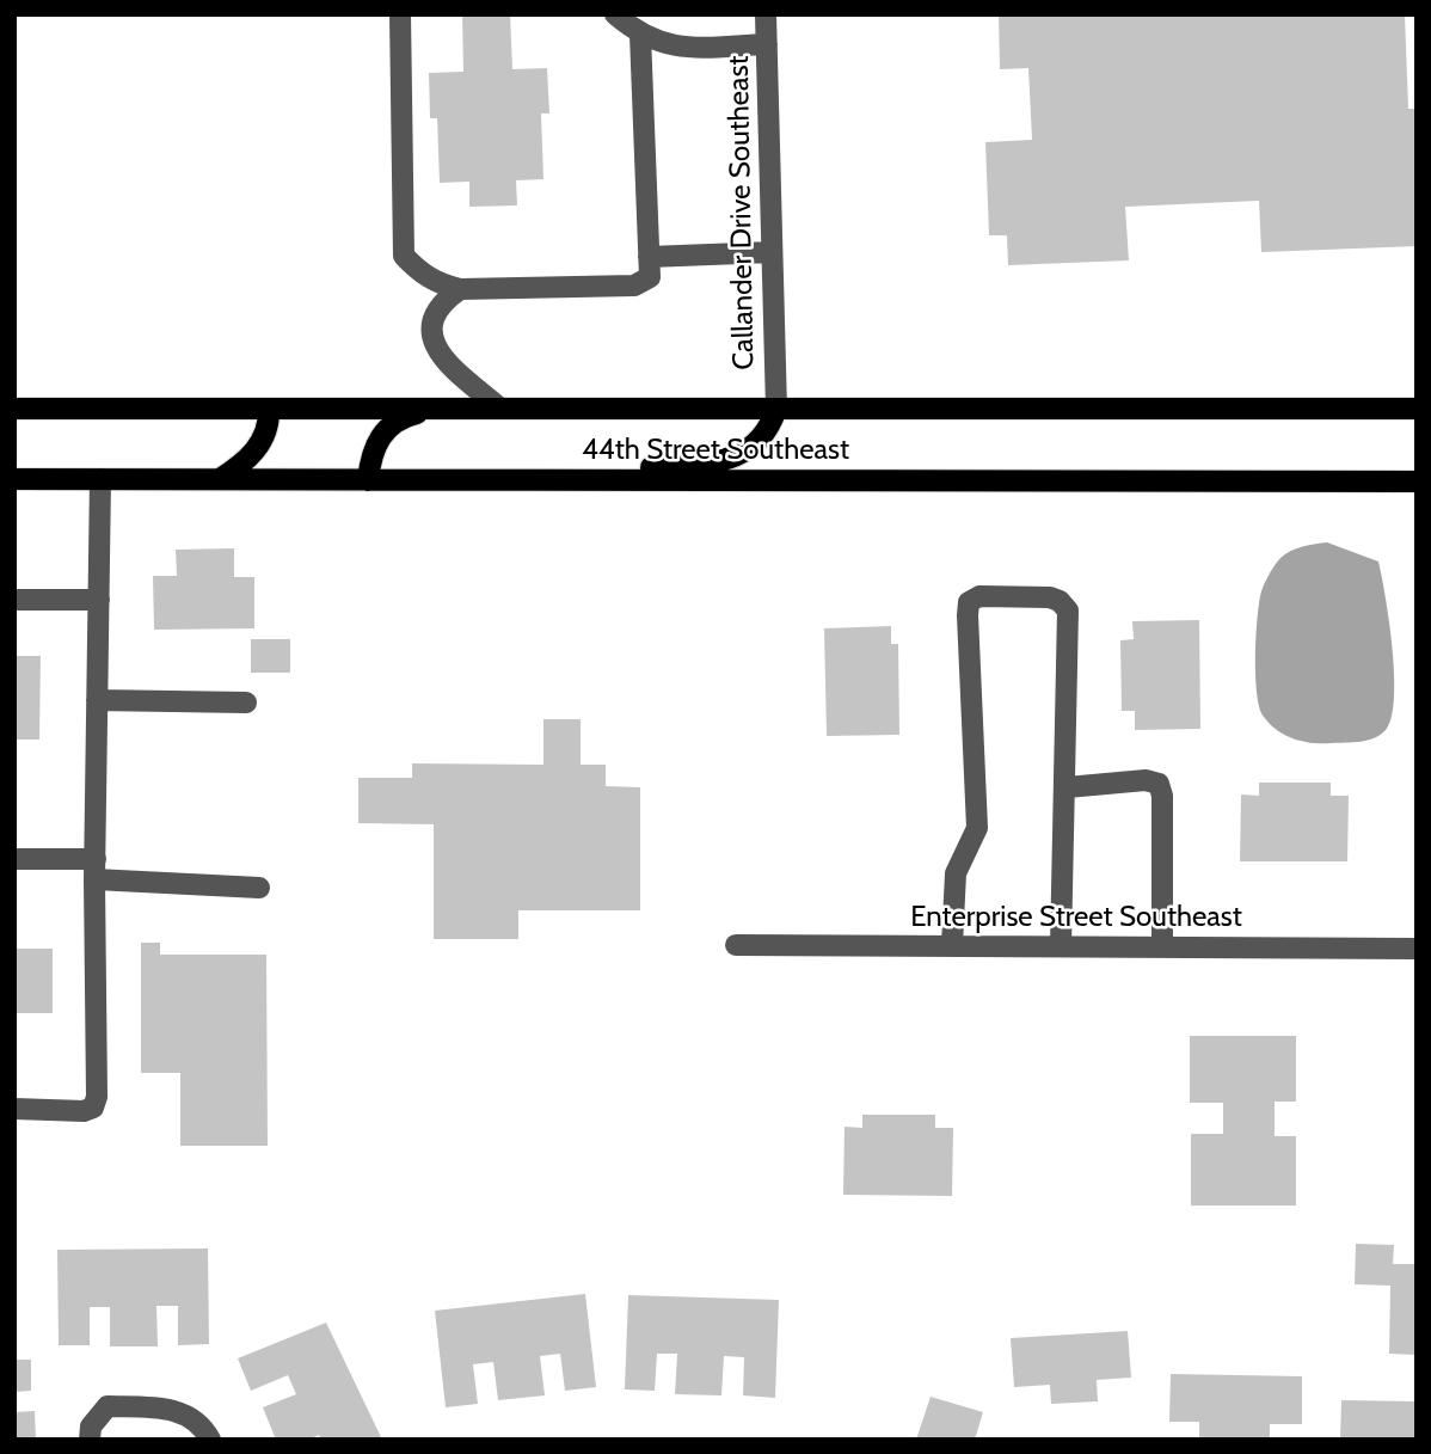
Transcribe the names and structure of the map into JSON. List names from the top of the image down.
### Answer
{
  "streets": {
    "main road": ["44th Street Southeast"],
    "street": ["Callander Drive Southeast", "Enterprise Street Southeast"]
  },
  "crossings": [
    ["Callander Drive Southeast", "44th Street Southeast"]
  ]
}
